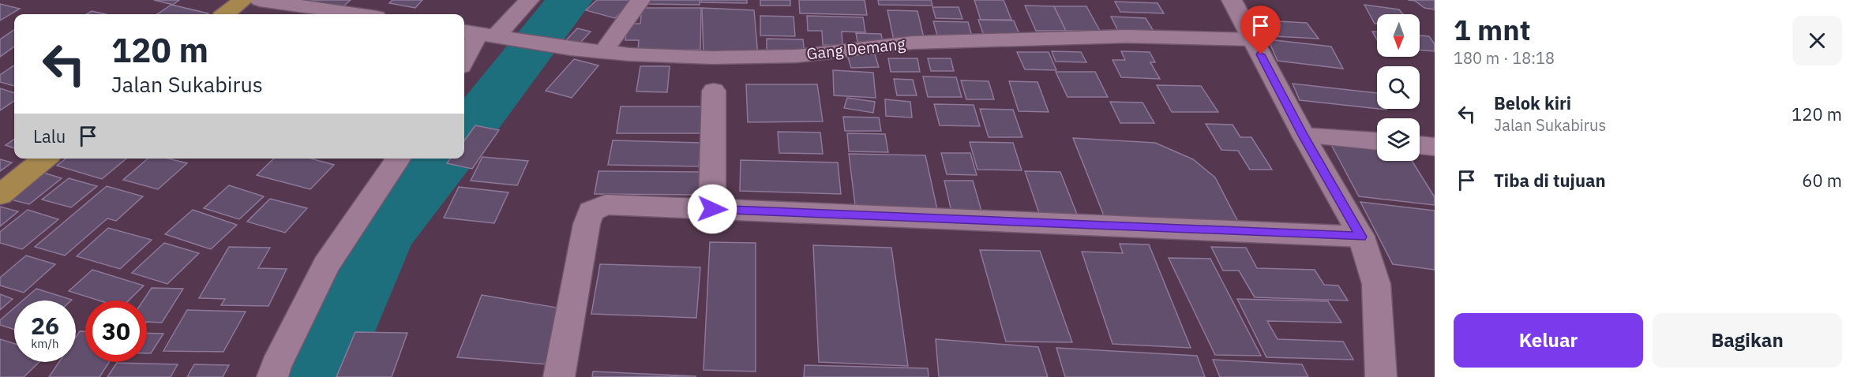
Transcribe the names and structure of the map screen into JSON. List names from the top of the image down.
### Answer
{
  "streets": {
    "street": ["Gang Demang"]
  },
  "north": "bottom",
  "page": {
    "heading": ["1 mnt", "180 m · 18:18"],
    "turn": ["120 m", "Jalan Sukabirus"],
    "list": [
      {
        "name": "Belok kiri",
        "note": "Jalan Sukabirus",
        "value": "120 m"
      },
      {
        "name": "Tiba di tujuan",
        "value": "60 m"
      }
    ],
    "then": "Lalu",
    "speed": "26 km/h",
    "limit": "30",
    "buttons": ["Keluar", "Bagikan"]
  }
}
